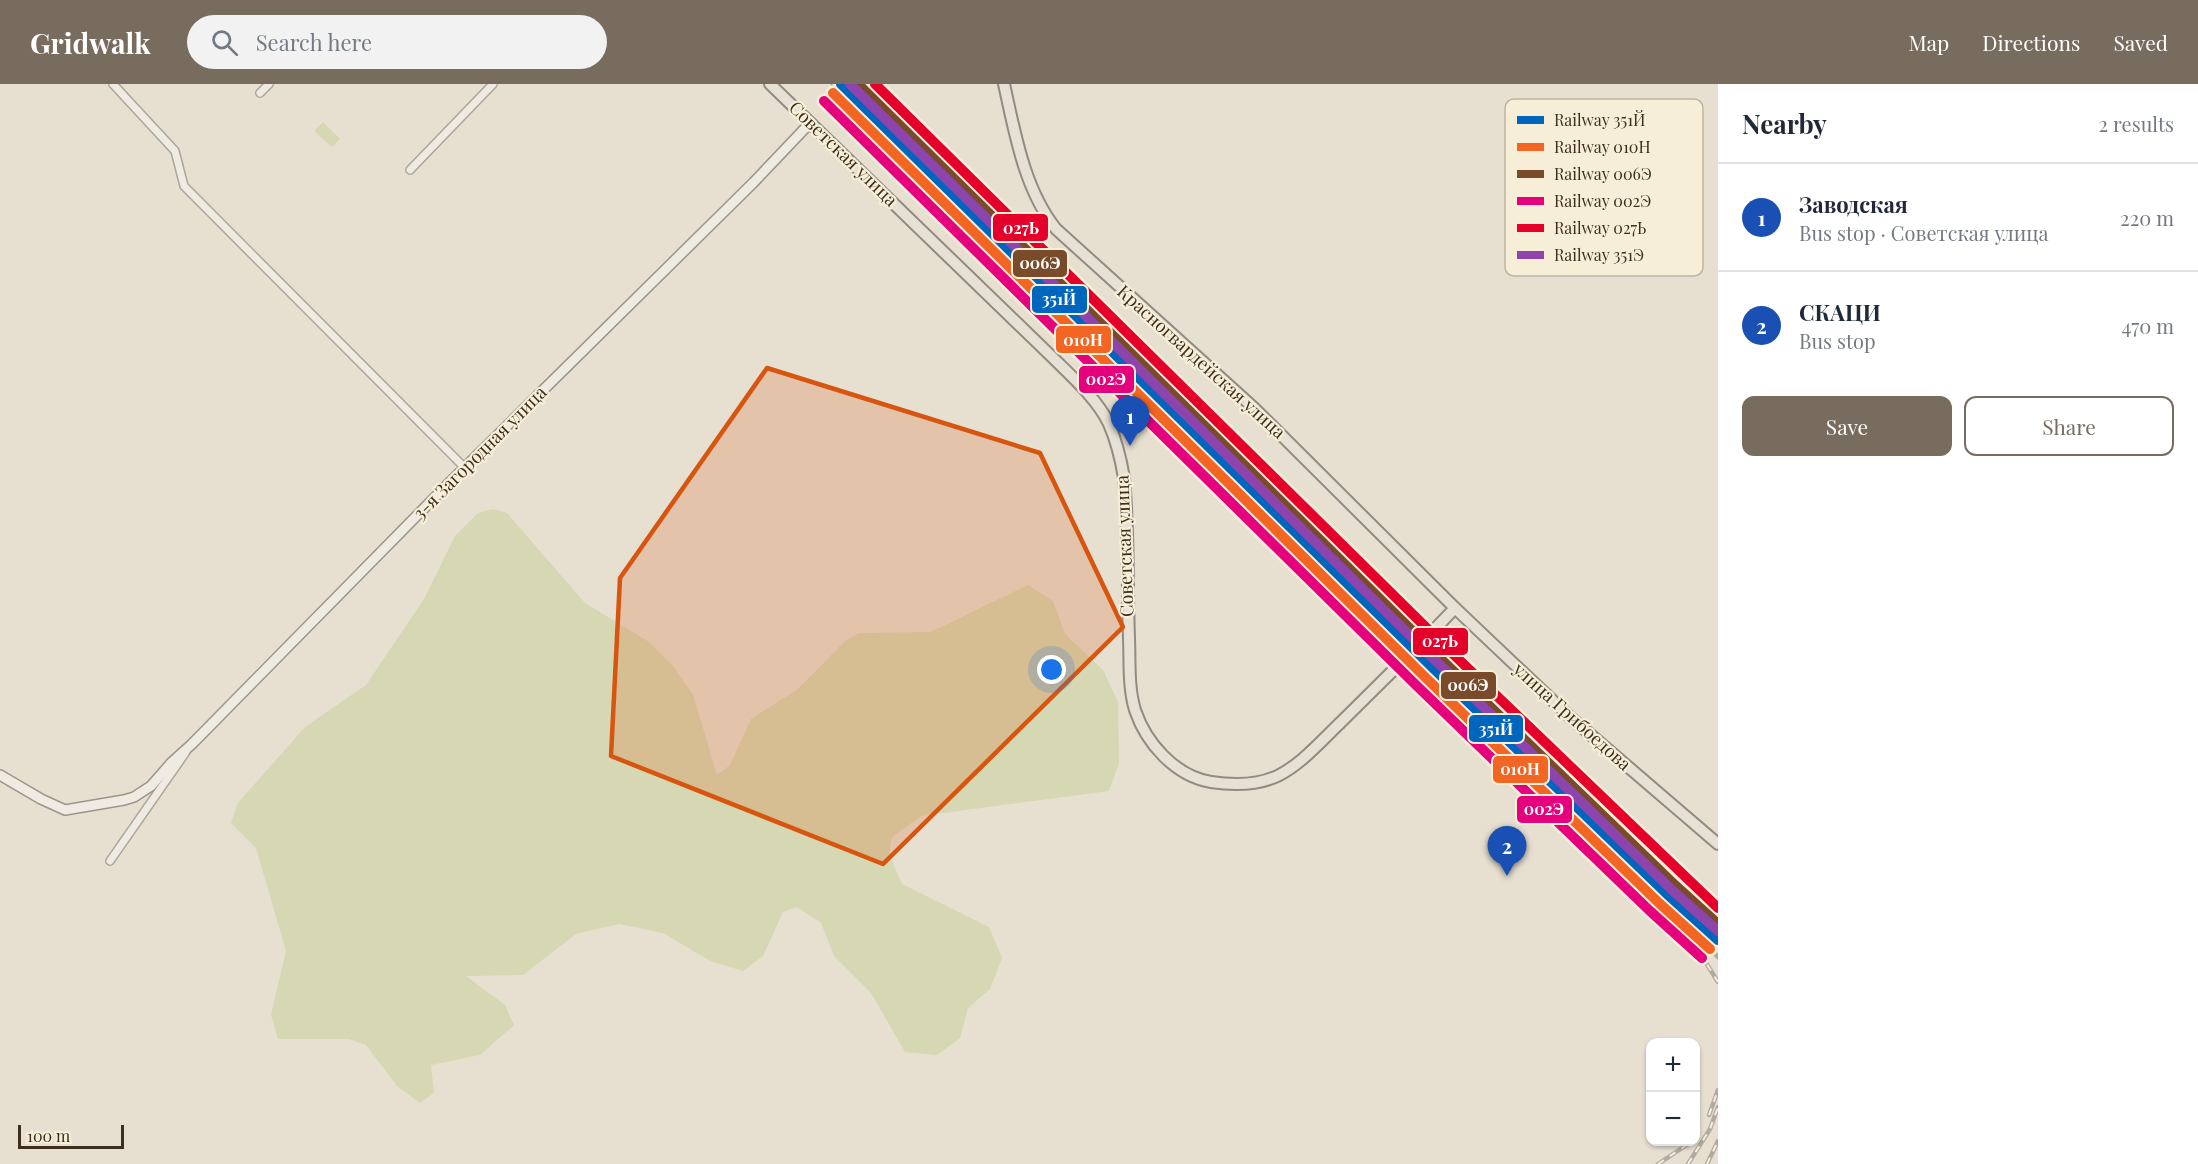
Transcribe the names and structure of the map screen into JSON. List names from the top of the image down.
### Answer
{
  "streets": {
    "main road": [
      "Советская улица",
      "Красногвардейская улица",
      "3-я Загородная улица",
      "улица Грибоедова"
    ]
  },
  "crossings": [
    ["Советская улица", "Красногвардейская улица"],
    ["Советская улица", "3-я Загородная улица"],
    ["Советская улица", "улица Грибоедова"],
    ["Красногвардейская улица", "улица Грибоедова"]
  ],
  "lines": [
    "rail line 351Й",
    "rail line 006Э",
    "rail line 027Ь",
    "rail line 351Э",
    "rail line 010Н",
    "rail line 002Э"
  ],
  "legend": [
    "Railway 351Й",
    "Railway 010Н",
    "Railway 006Э",
    "Railway 002Э",
    "Railway 027Ь",
    "Railway 351Э"
  ],
  "scale_bar": "100 m",
  "page": {
    "header": "Gridwalk",
    "search": "Search here",
    "nav": ["Map", "Directions", "Saved"],
    "heading": ["Nearby", "2 results"],
    "list": [
      {
        "mark": "1",
        "name": "Заводская",
        "note": "Bus stop · Советская улица",
        "value": "220 m"
      },
      {
        "mark": "2",
        "name": "СКАЦИ",
        "note": "Bus stop",
        "value": "470 m"
      }
    ],
    "buttons": ["Save", "Share"],
    "pins": ["1", "2"],
    "map_buttons": ["+", "−"],
    "scale": "100 m"
  }
}
